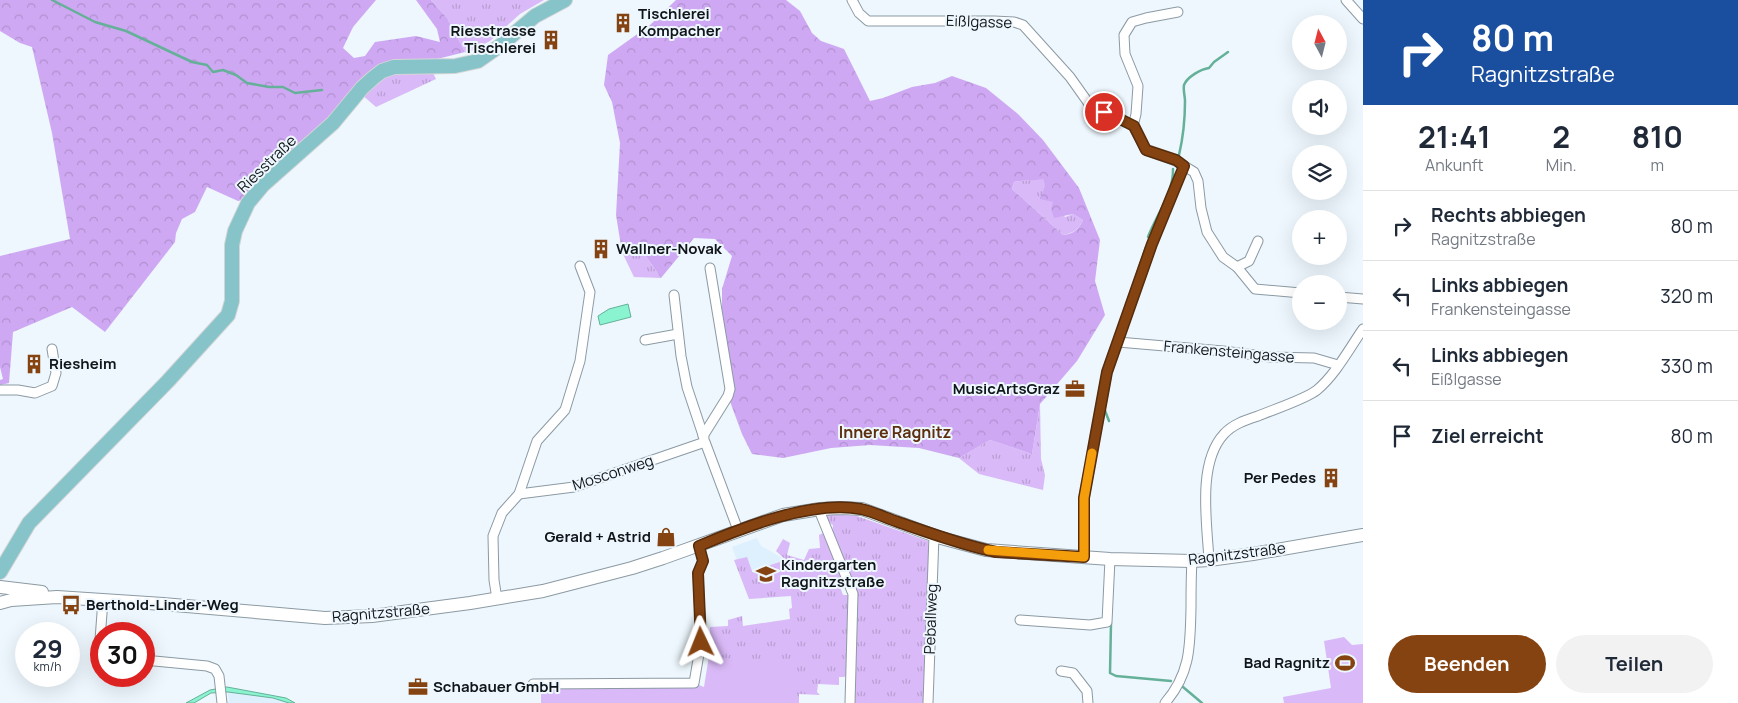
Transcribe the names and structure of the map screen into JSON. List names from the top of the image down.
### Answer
{
  "streets": {
    "main road": ["Riesstraße", "Ragnitzstraße"],
    "street": [
      "Eißlgasse",
      "Frankensteingasse",
      "Mosconweg",
      "Peballweg"
    ]
  },
  "crossings": [
    ["Ragnitzstraße", "Peballweg"]
  ],
  "districts": ["Innere Ragnitz"],
  "places": {
    "building": [
      "Tischlerei Kompacher",
      "Riesstrasse Tischlerei",
      "Wallner-Novak",
      "Riesheim",
      "Per Pedes"
    ],
    "office": ["MusicArtsGraz", "Schabauer GmbH"],
    "shop": ["Gerald + Astrid"],
    "school or university": ["Kindergarten Ragnitzstraße"],
    "bus stop": ["Berthold-Linder-Weg"],
    "sports": ["Bad Ragnitz"]
  },
  "north": "top",
  "page": {
    "turn": ["80 m", "Ragnitzstraße"],
    "map_buttons": ["+", "−"],
    "eta": [
      "21:41",
      "Ankunft",
      "2",
      "Min.",
      "810",
      "m"
    ],
    "list": [
      {
        "name": "Rechts abbiegen",
        "note": "Ragnitzstraße",
        "value": "80 m"
      },
      {
        "name": "Links abbiegen",
        "note": "Frankensteingasse",
        "value": "320 m"
      },
      {
        "name": "Links abbiegen",
        "note": "Eißlgasse",
        "value": "330 m"
      },
      {
        "name": "Ziel erreicht",
        "value": "80 m"
      }
    ],
    "speed": "29 km/h",
    "limit": "30",
    "buttons": ["Beenden", "Teilen"]
  }
}
